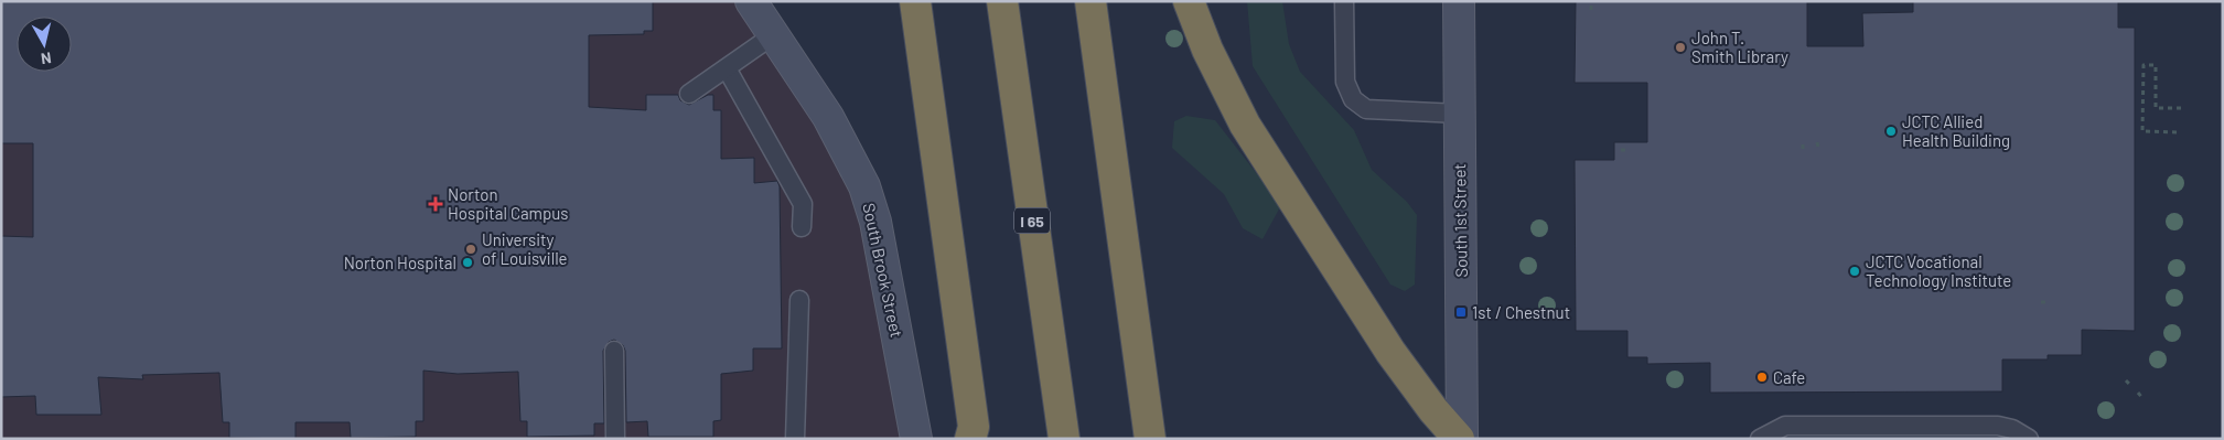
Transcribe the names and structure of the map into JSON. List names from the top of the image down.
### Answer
{
  "streets": {
    "highway": ["I 65"],
    "street": ["South 1st Street", "South Brook Street"]
  },
  "places": {
    "other": [
      "John T. Smith Library",
      "JCTC Allied Health Building",
      "University of Louisville",
      "Norton Hospital",
      "JCTC Vocational Technology Institute",
      "Cafe"
    ],
    "health": ["Norton Hospital Campus"],
    "transit": ["1st / Chestnut"]
  },
  "north": "bottom"
}
